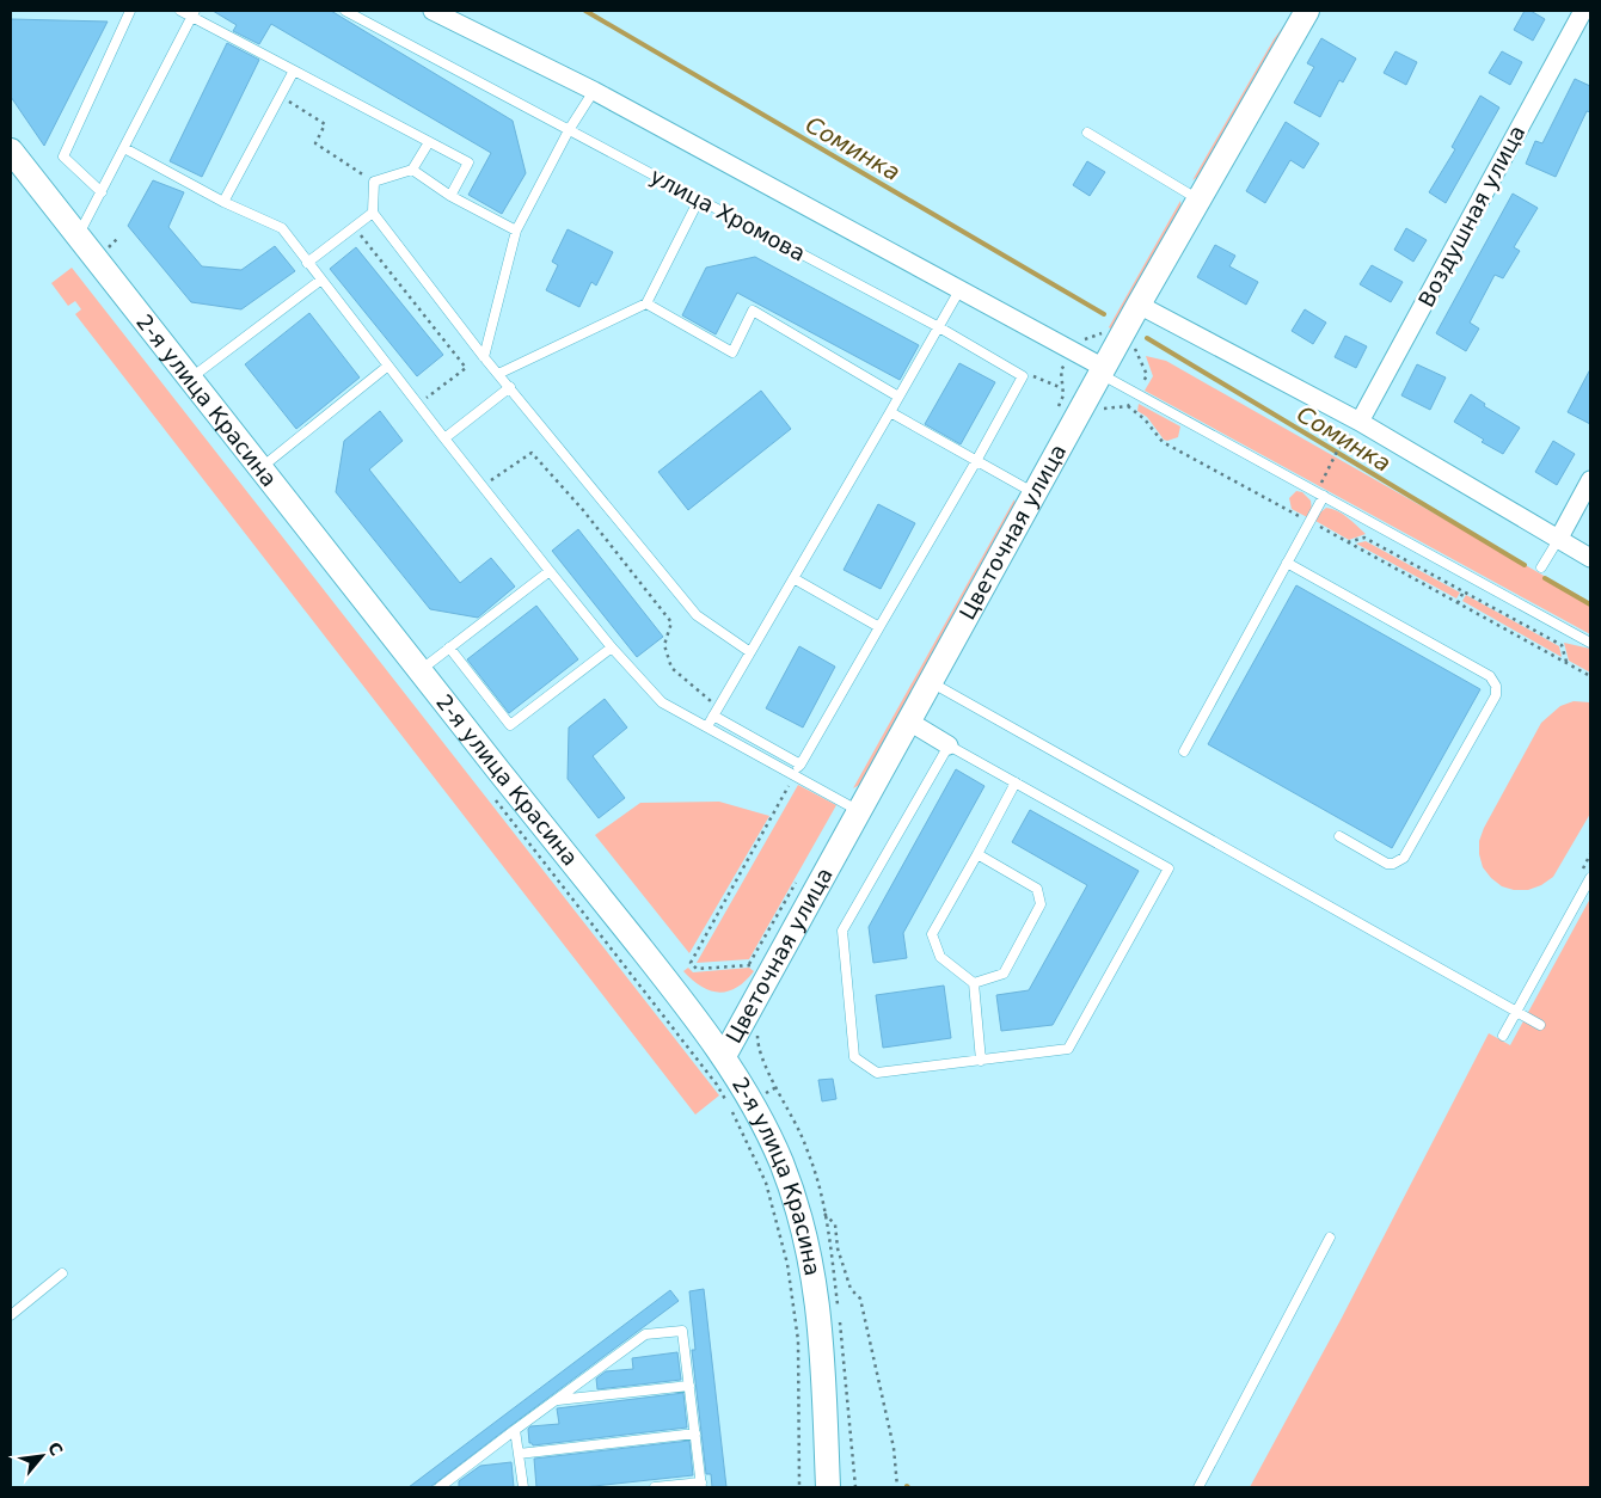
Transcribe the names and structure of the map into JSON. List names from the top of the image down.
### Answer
{
  "streets": {
    "main road": ["2-я улица Красина", "Цветочная улица"],
    "street": ["улица Хромова", "Воздушная улица"]
  },
  "crossings": [
    ["улица Хромова", "Цветочная улица"],
    ["2-я улица Красина", "Цветочная улица"]
  ],
  "water": ["Соминка"],
  "north": "top right"
}
